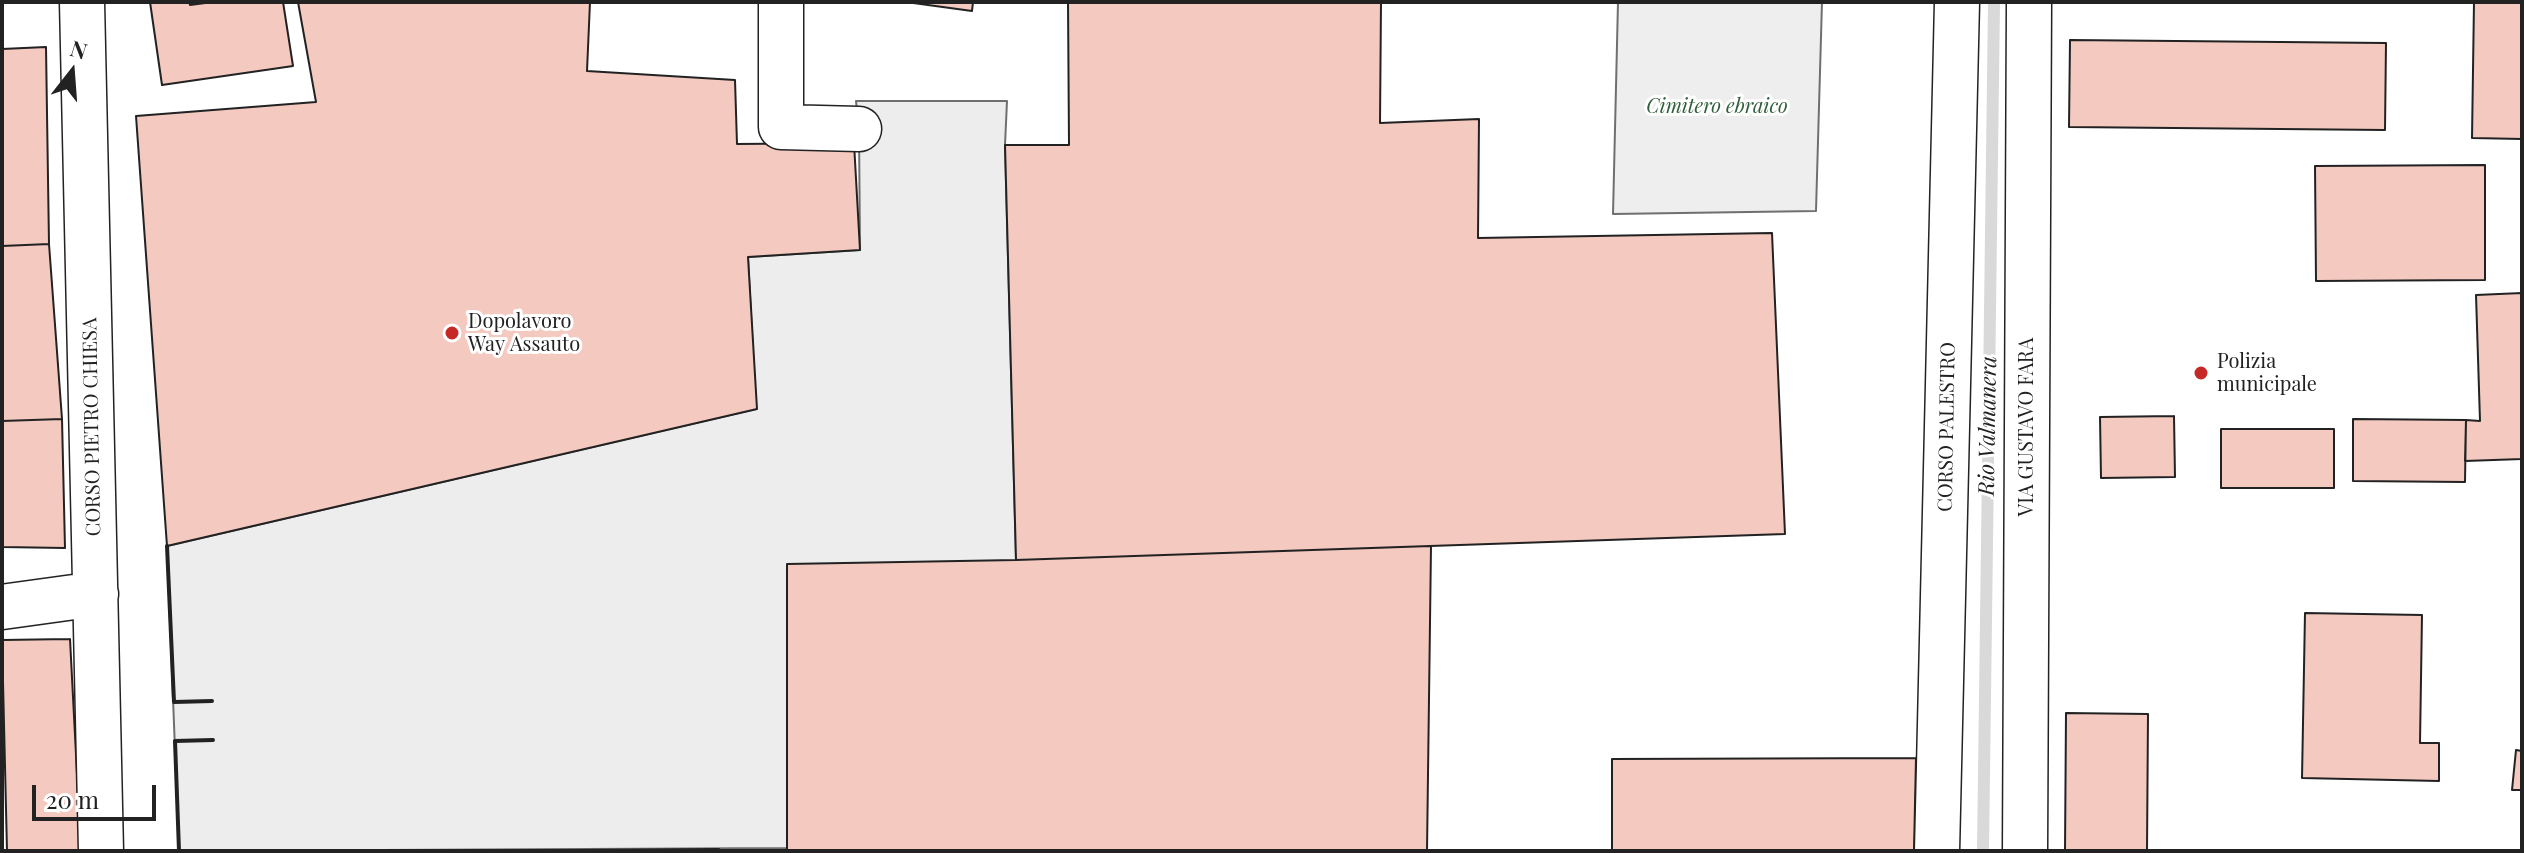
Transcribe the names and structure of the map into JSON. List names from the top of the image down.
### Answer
{
  "streets": {
    "street": ["CORSO PIETRO CHIESA", "CORSO PALESTRO", "VIA GUSTAVO FARA"]
  },
  "water": ["Rio Valmanera"],
  "parks": ["Cimitero ebraico"],
  "places": ["Dopolavoro Way Assauto", "Polizia municipale"],
  "scale_bar": "20 m",
  "north": "top"
}
